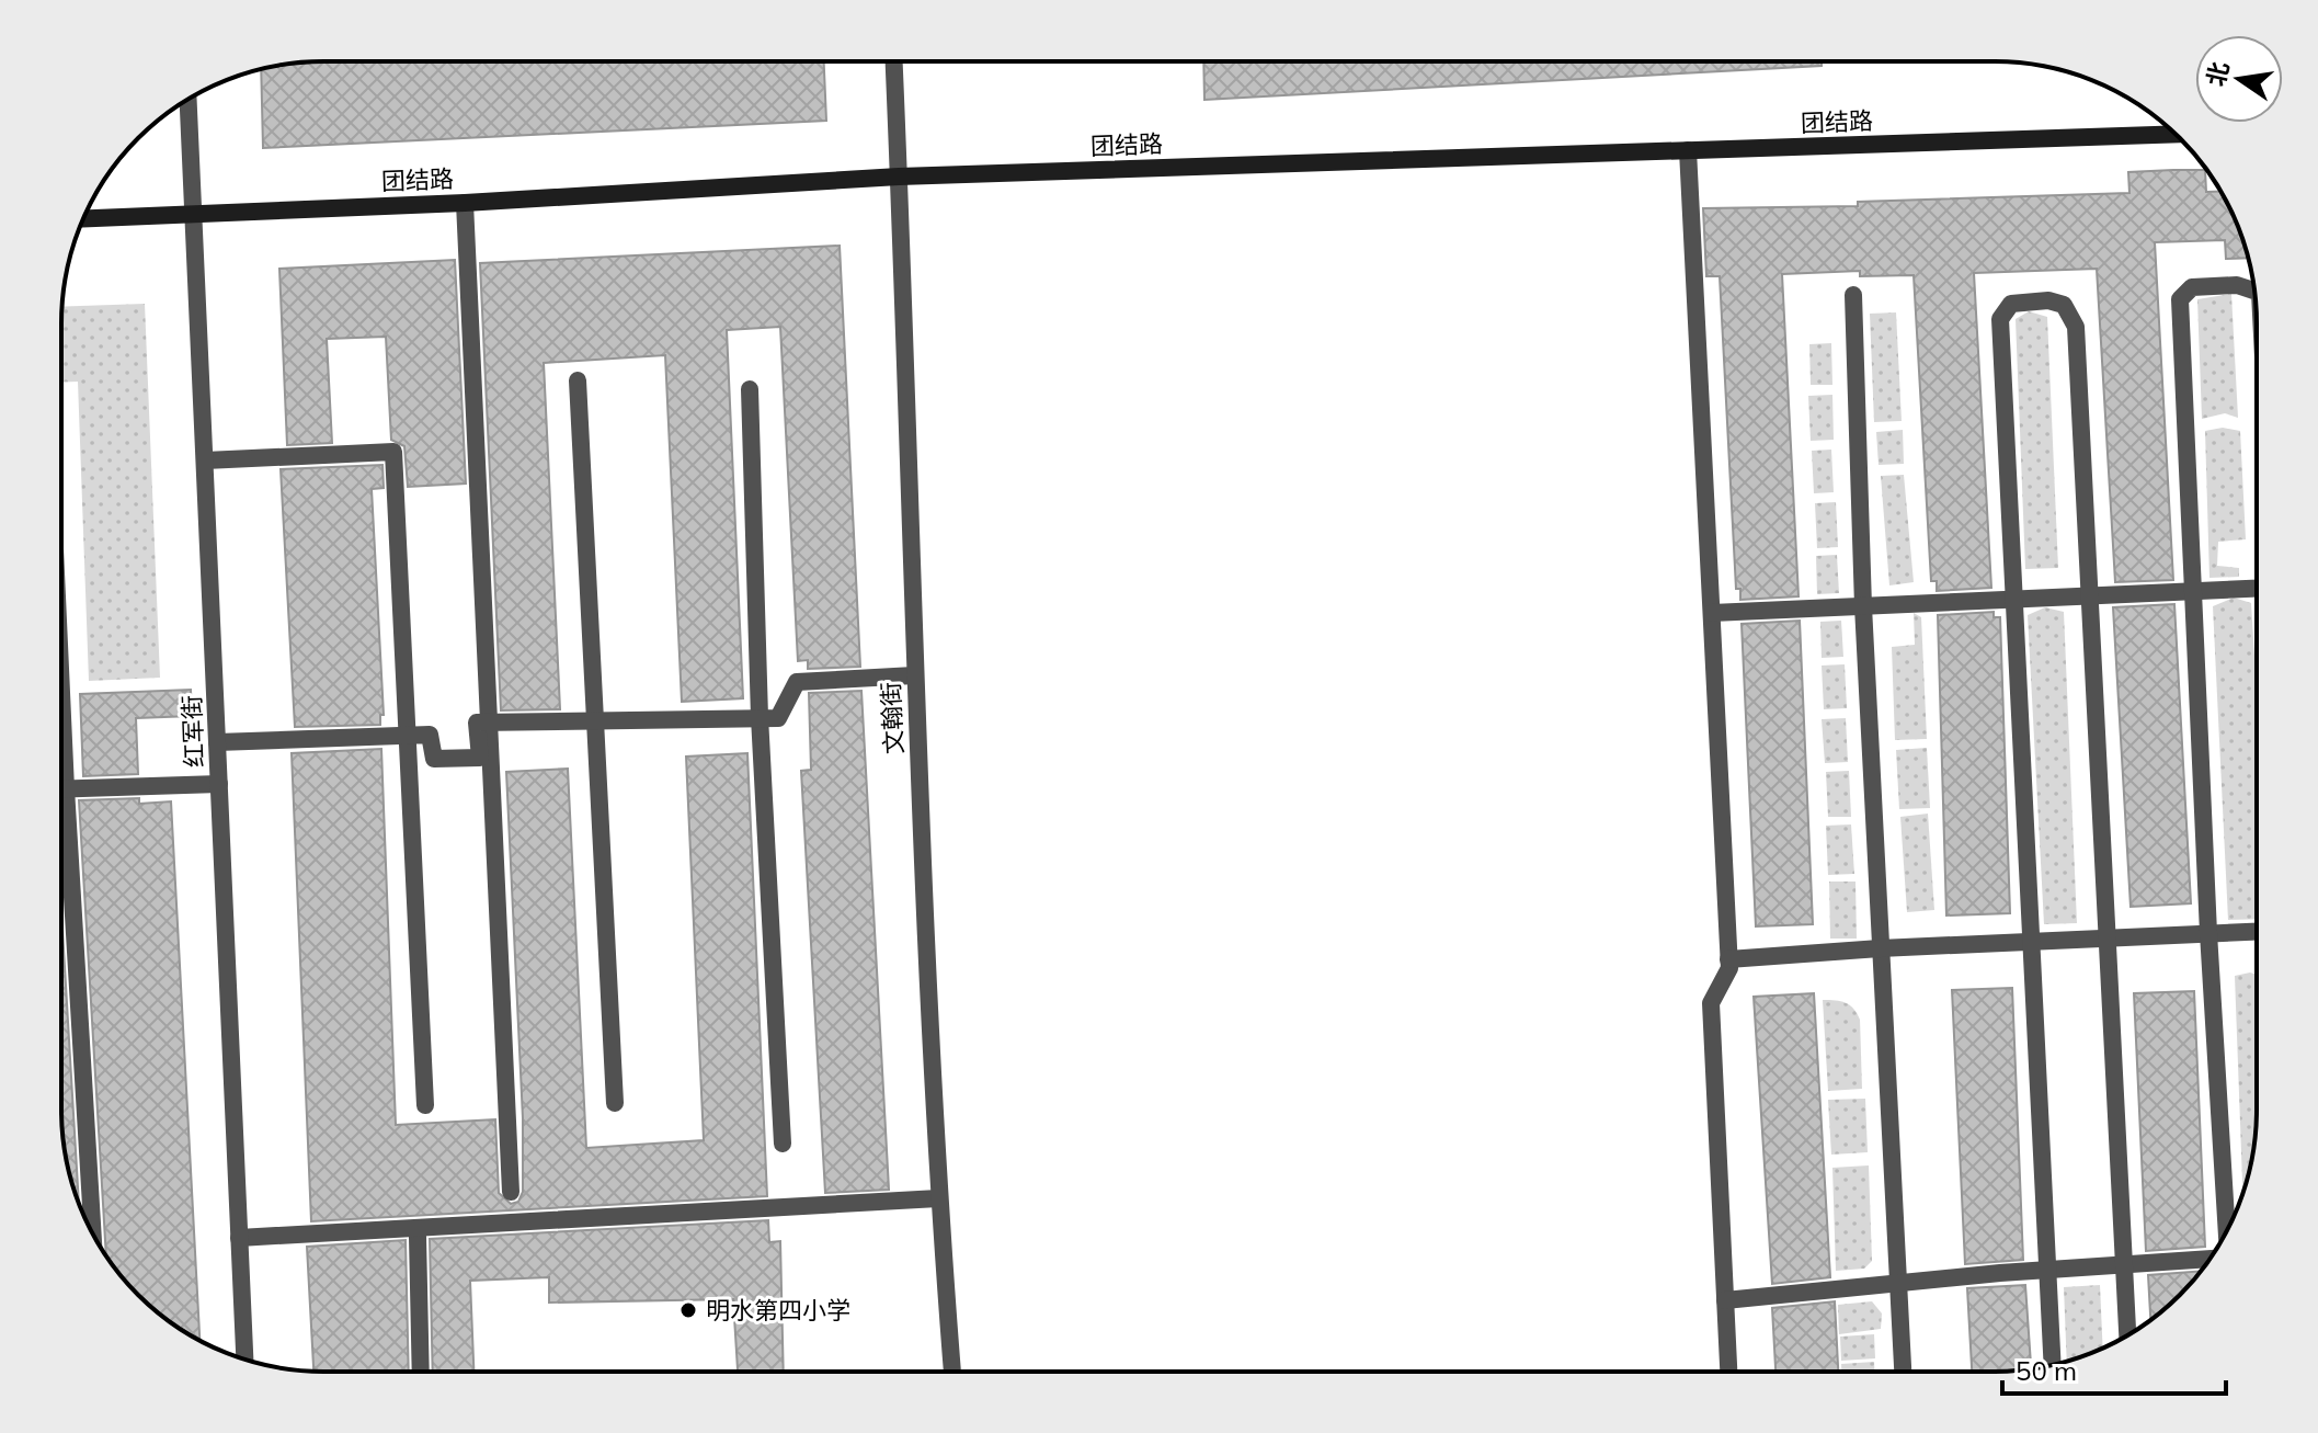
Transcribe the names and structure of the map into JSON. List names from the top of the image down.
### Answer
{
  "streets": {
    "street": ["团结路", "文翰街", "红军街"]
  },
  "crossings": [
    ["团结路", "文翰街"],
    ["团结路", "红军街"]
  ],
  "places": ["明水第四小学"],
  "scale_bar": "50 m",
  "north": "left"
}
